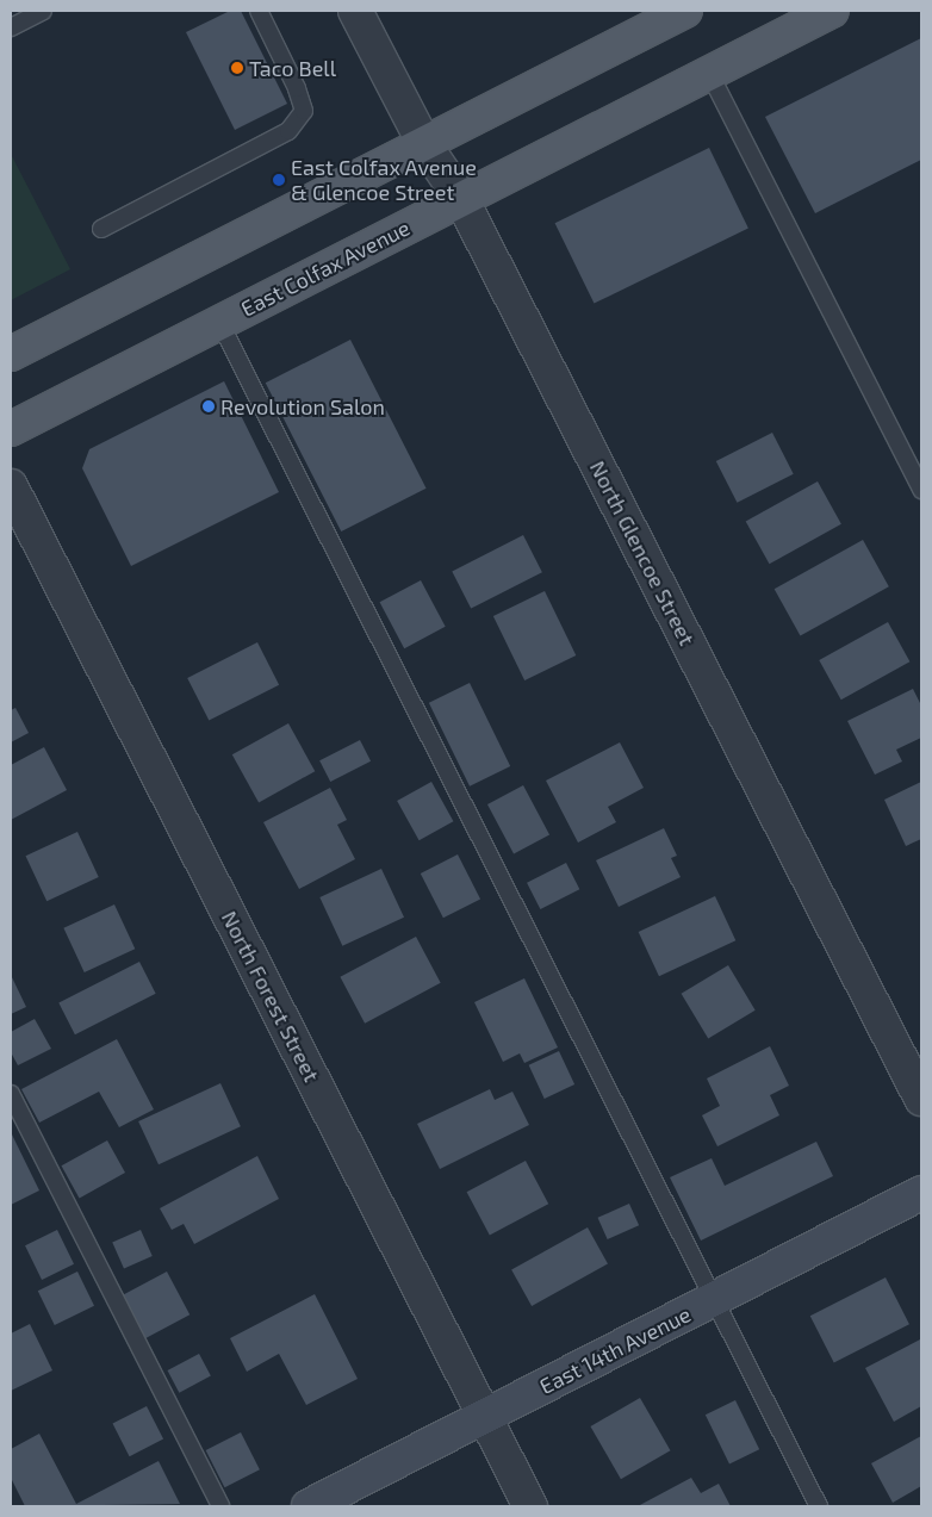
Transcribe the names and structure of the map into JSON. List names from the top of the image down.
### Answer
{
  "streets": {
    "main road": ["East Colfax Avenue", "East 14th Avenue"],
    "street": ["North Glencoe Street", "North Forest Street"]
  },
  "crossings": [
    ["East Colfax Avenue", "North Glencoe Street"],
    ["North Forest Street", "East 14th Avenue"]
  ],
  "places": ["Taco Bell", "East Colfax Avenue & Glencoe Street", "Revolution Salon"]
}
